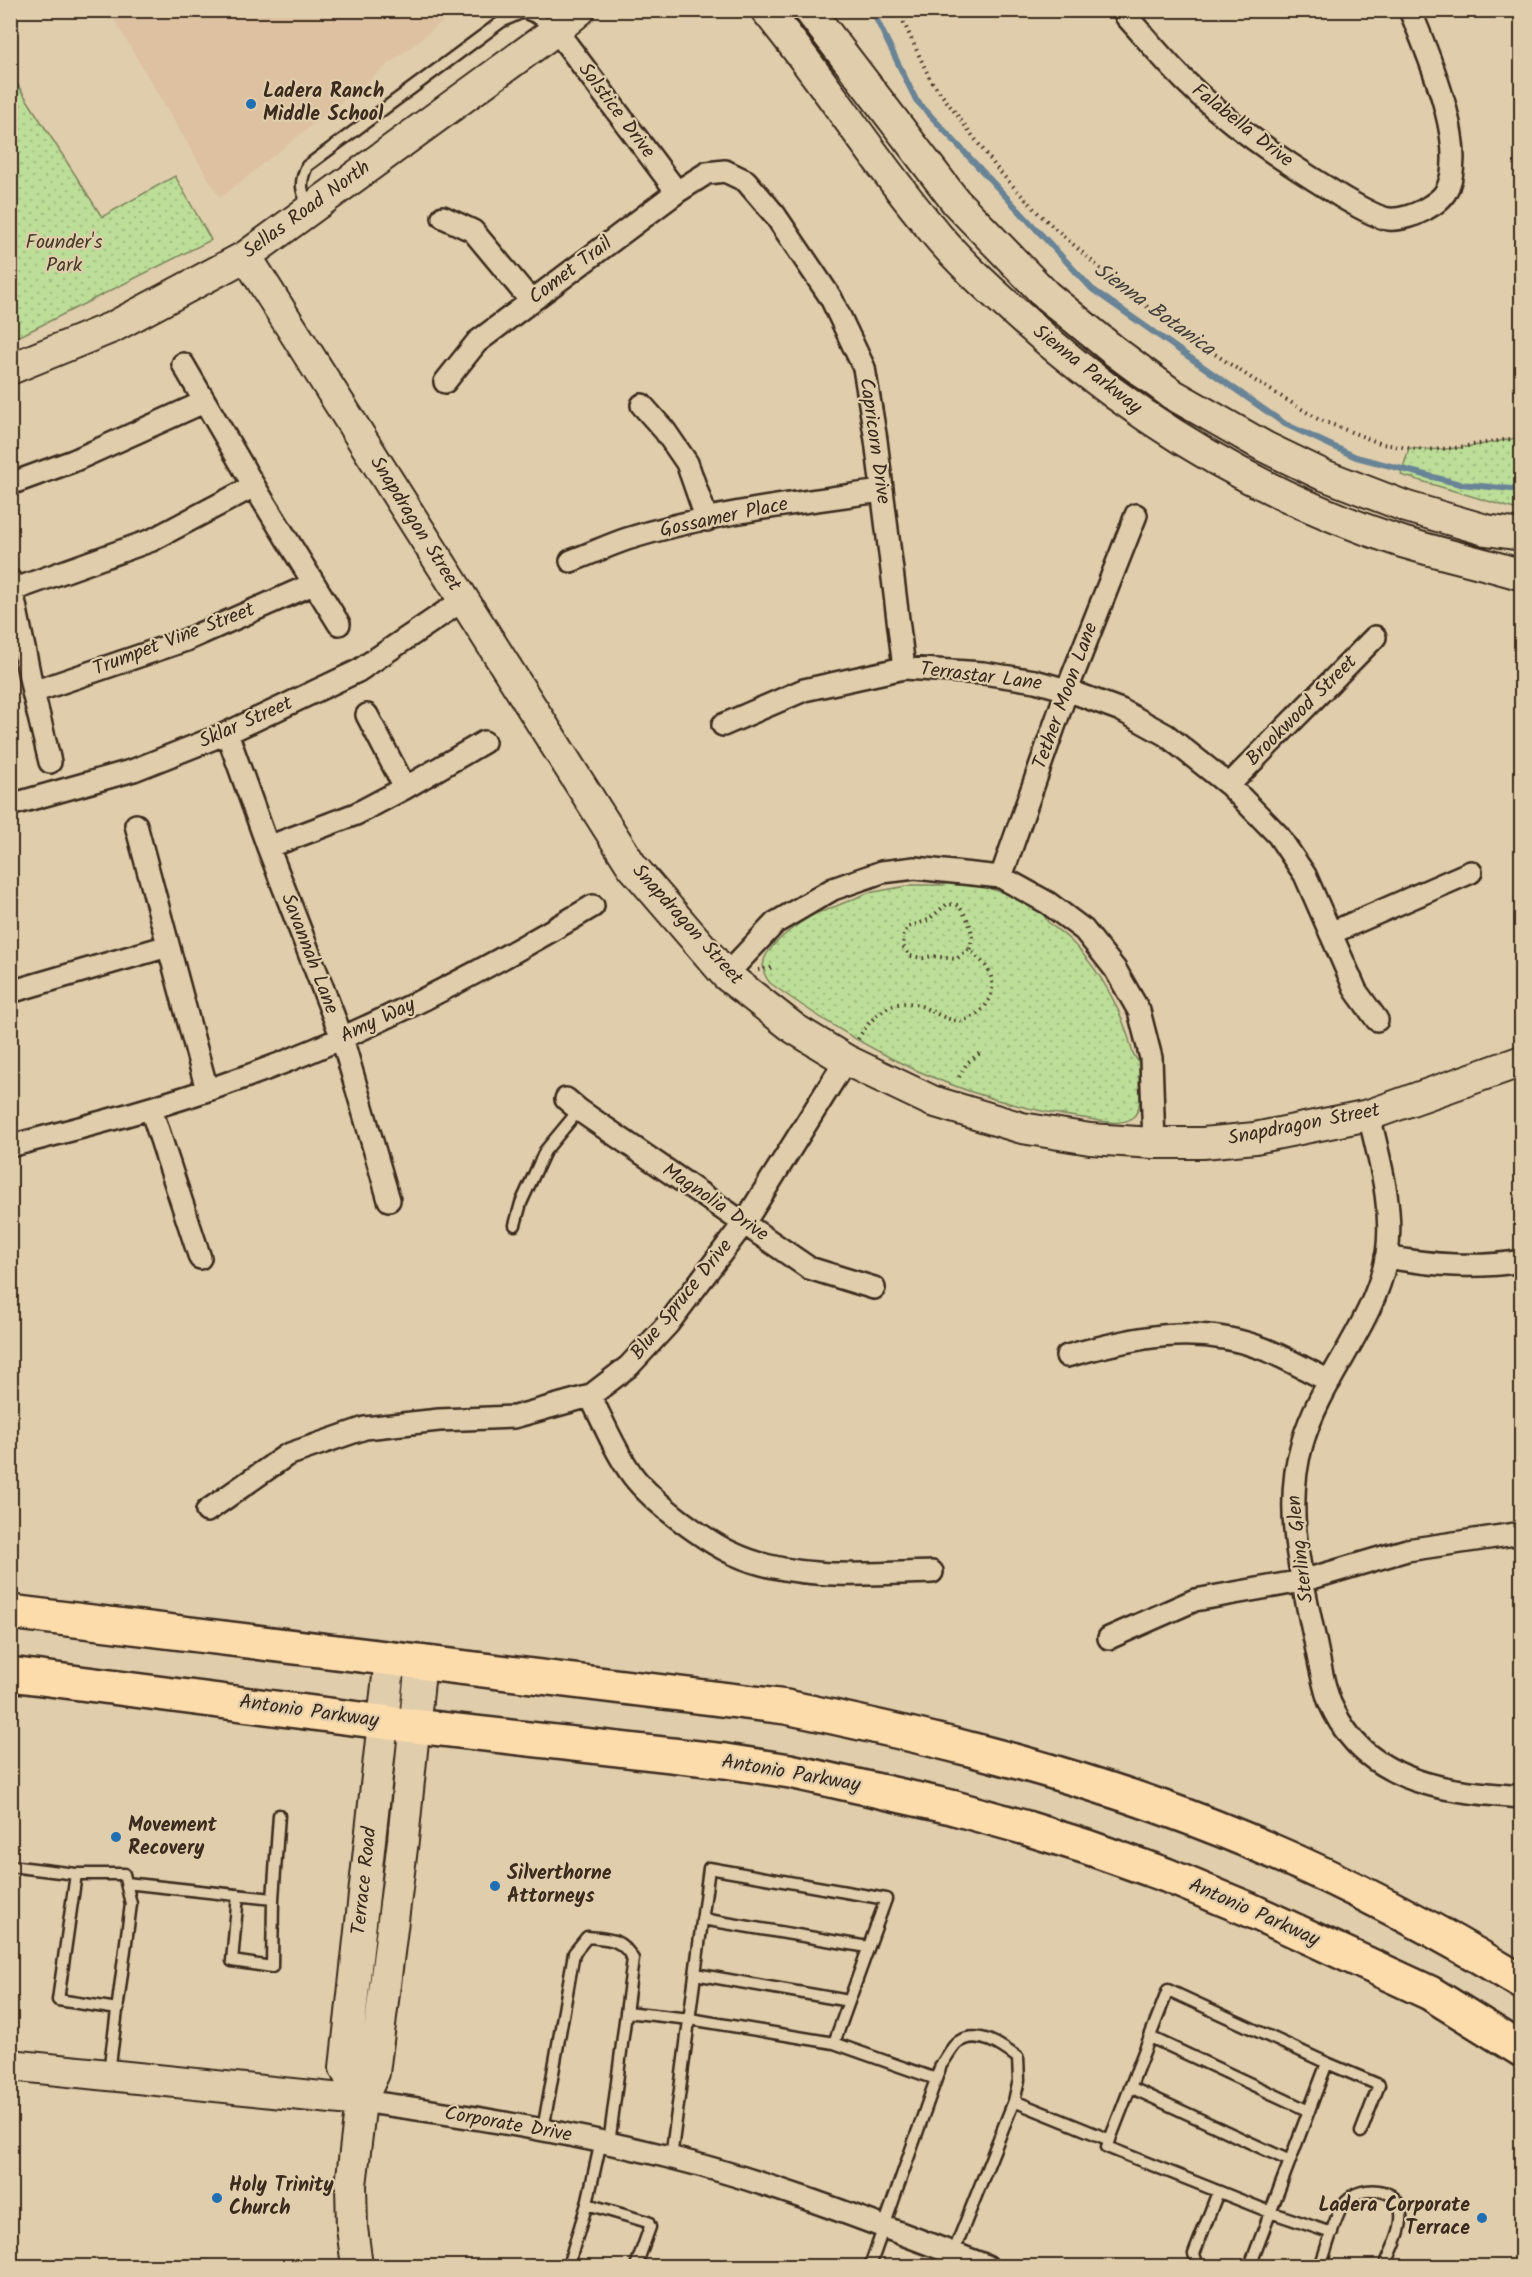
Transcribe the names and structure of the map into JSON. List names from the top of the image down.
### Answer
{
  "streets": {
    "main road": ["Antonio Parkway"],
    "street": [
      "Solstice Drive",
      "Falabella Drive",
      "Sellas Road North",
      "Comet Trail",
      "Sienna Parkway",
      "Capricorn Drive",
      "Gossamer Place",
      "Snapdragon Street",
      "Trumpet Vine Street",
      "Terrastar Lane",
      "Tether Moon Lane",
      "Brookwood Street",
      "Sklar Street",
      "Savannah Lane",
      "Amy Way",
      "Magnolia Drive",
      "Blue Spruce Drive",
      "Sterling Glen",
      "Terrace Road",
      "Corporate Drive"
    ]
  },
  "crossings": [
    ["Solstice Drive", "Sellas Road North"],
    ["Solstice Drive", "Comet Trail"],
    ["Sellas Road North", "Snapdragon Street"],
    ["Comet Trail", "Capricorn Drive"],
    ["Capricorn Drive", "Gossamer Place"],
    ["Capricorn Drive", "Terrastar Lane"],
    ["Snapdragon Street", "Sklar Street"],
    ["Snapdragon Street", "Blue Spruce Drive"],
    ["Snapdragon Street", "Sterling Glen"],
    ["Terrastar Lane", "Tether Moon Lane"],
    ["Terrastar Lane", "Brookwood Street"],
    ["Sklar Street", "Savannah Lane"],
    ["Savannah Lane", "Amy Way"],
    ["Magnolia Drive", "Blue Spruce Drive"],
    ["Antonio Parkway", "Terrace Road"],
    ["Terrace Road", "Corporate Drive"]
  ],
  "water": ["Sienna Botanica"],
  "parks": ["Founder's Park"],
  "places": [
    "Ladera Ranch Middle School",
    "Movement Recovery",
    "Silverthorne Attorneys",
    "Holy Trinity Church",
    "Ladera Corporate Terrace"
  ]
}
